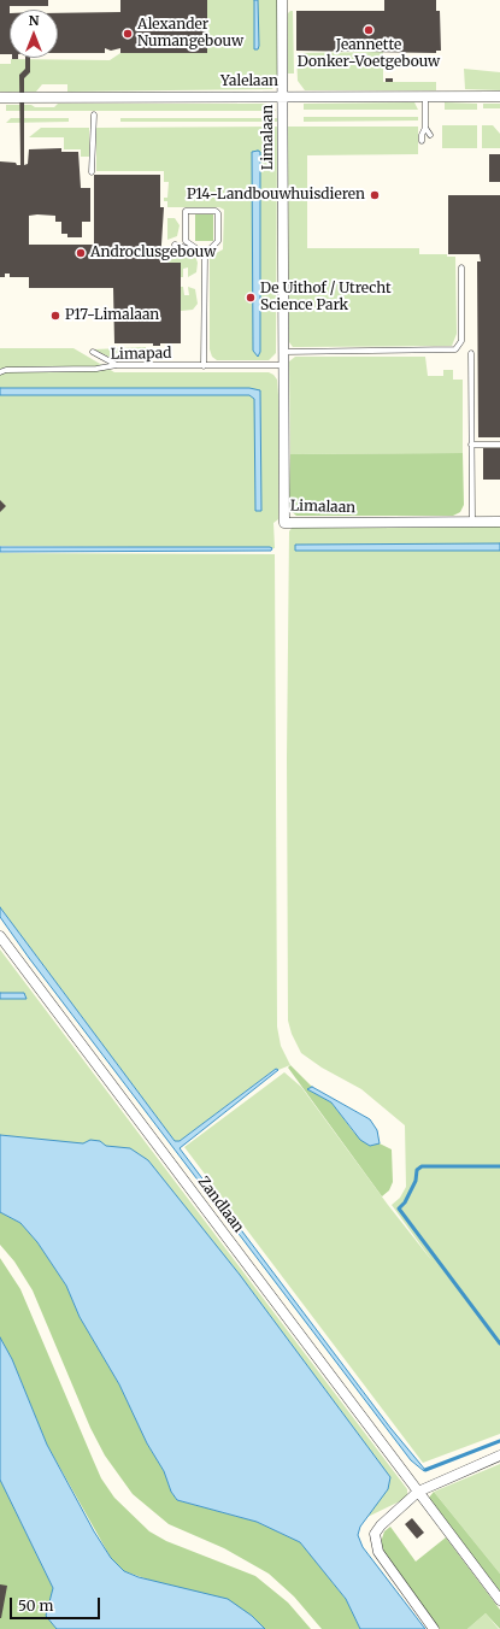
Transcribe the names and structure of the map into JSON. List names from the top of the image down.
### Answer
{
  "streets": {
    "street": ["Yalelaan", "Limalaan", "Zandlaan"],
    "lane": ["Limapad"]
  },
  "crossings": [
    ["Yalelaan", "Limalaan"],
    ["Limalaan", "Limapad"]
  ],
  "places": [
    "Jeannette Donker-Voetgebouw",
    "Alexander Numangebouw",
    "P14-Landbouwhuisdieren",
    "Androclusgebouw",
    "De Uithof / Utrecht Science Park",
    "P17-Limalaan"
  ],
  "scale_bar": "50 m",
  "north": "top"
}
